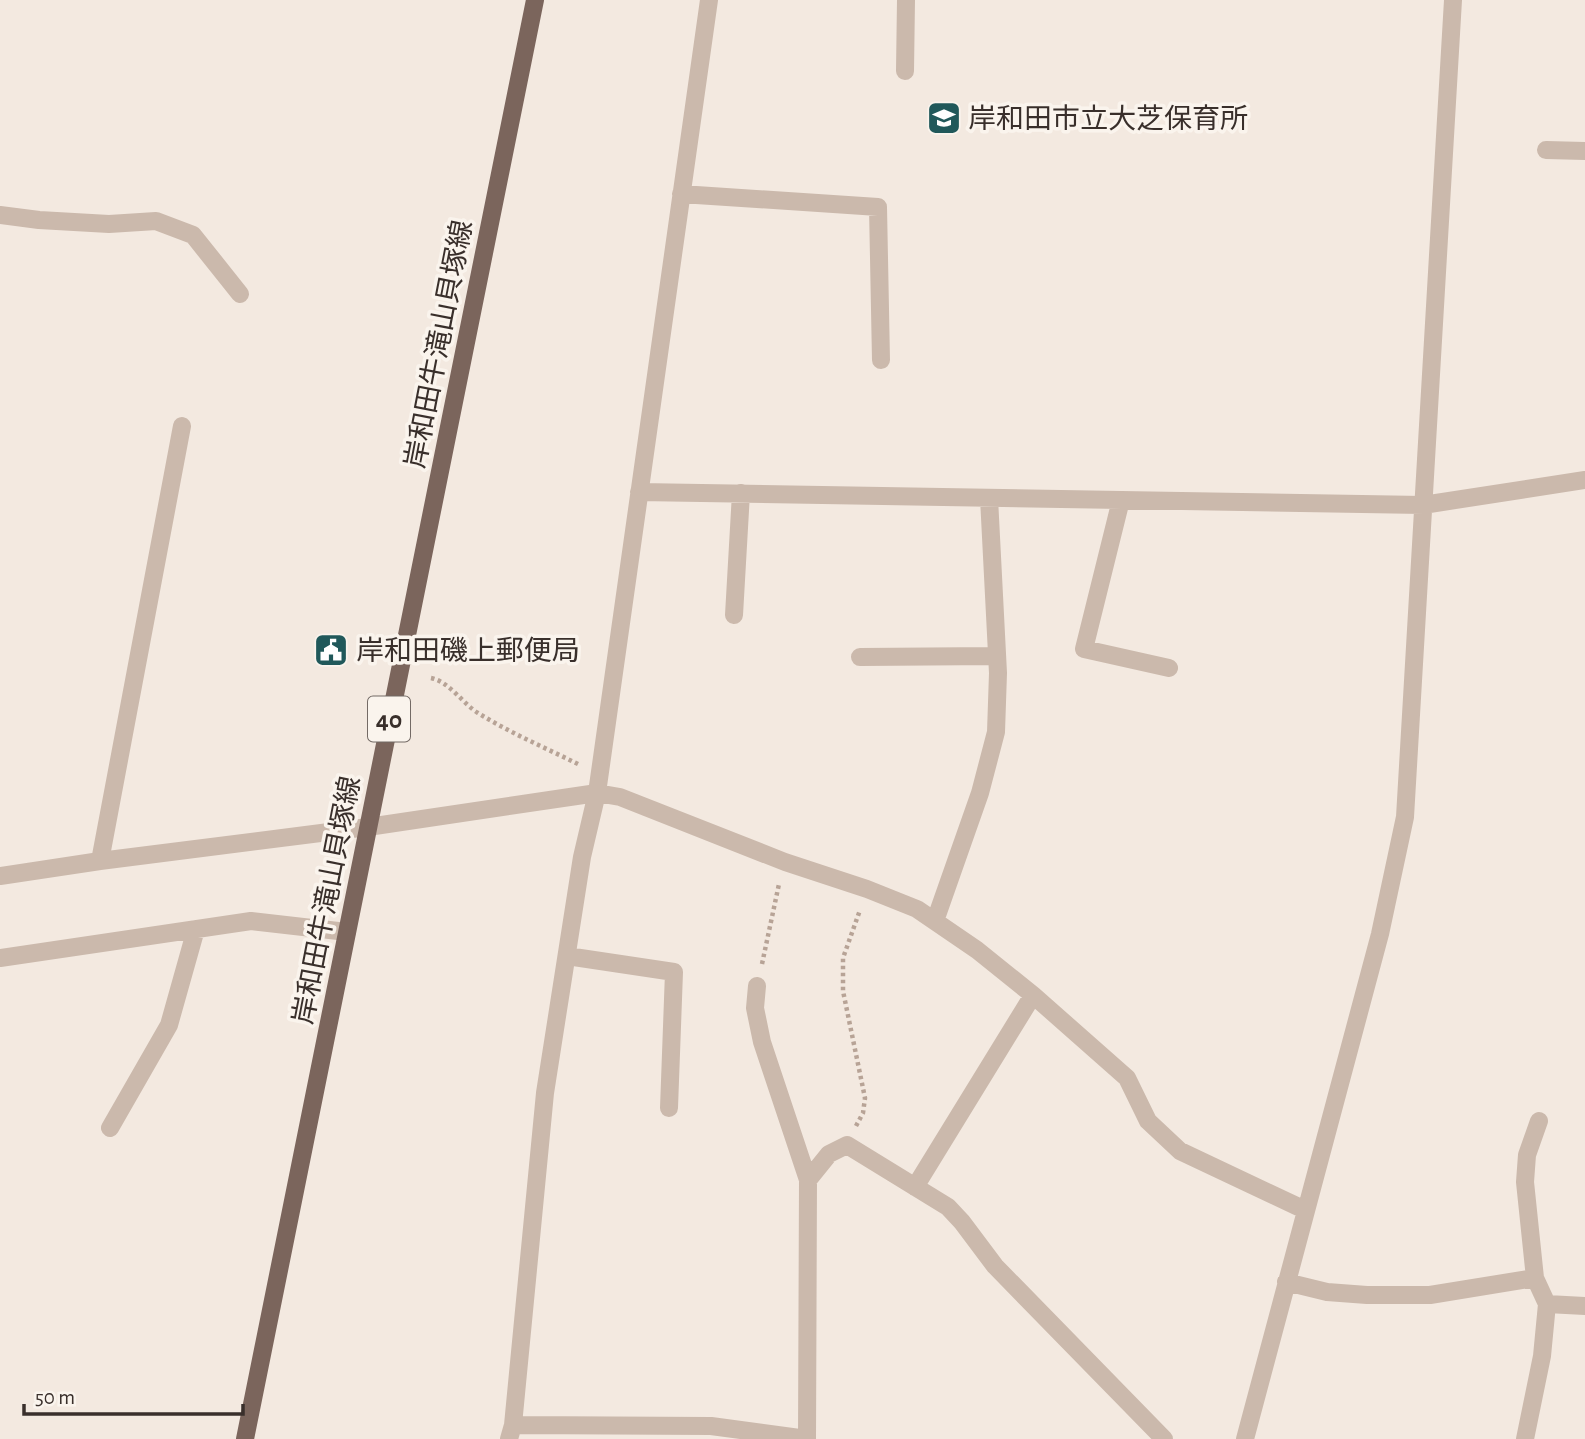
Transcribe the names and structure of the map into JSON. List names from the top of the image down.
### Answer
{
  "streets": {
    "main road": ["岸和田牛滝山貝塚線", "40"]
  },
  "places": {
    "school or university": ["岸和田市立大芝保育所"],
    "public building": ["岸和田磯上郵便局"]
  },
  "scale_bar": "50 m"
}
